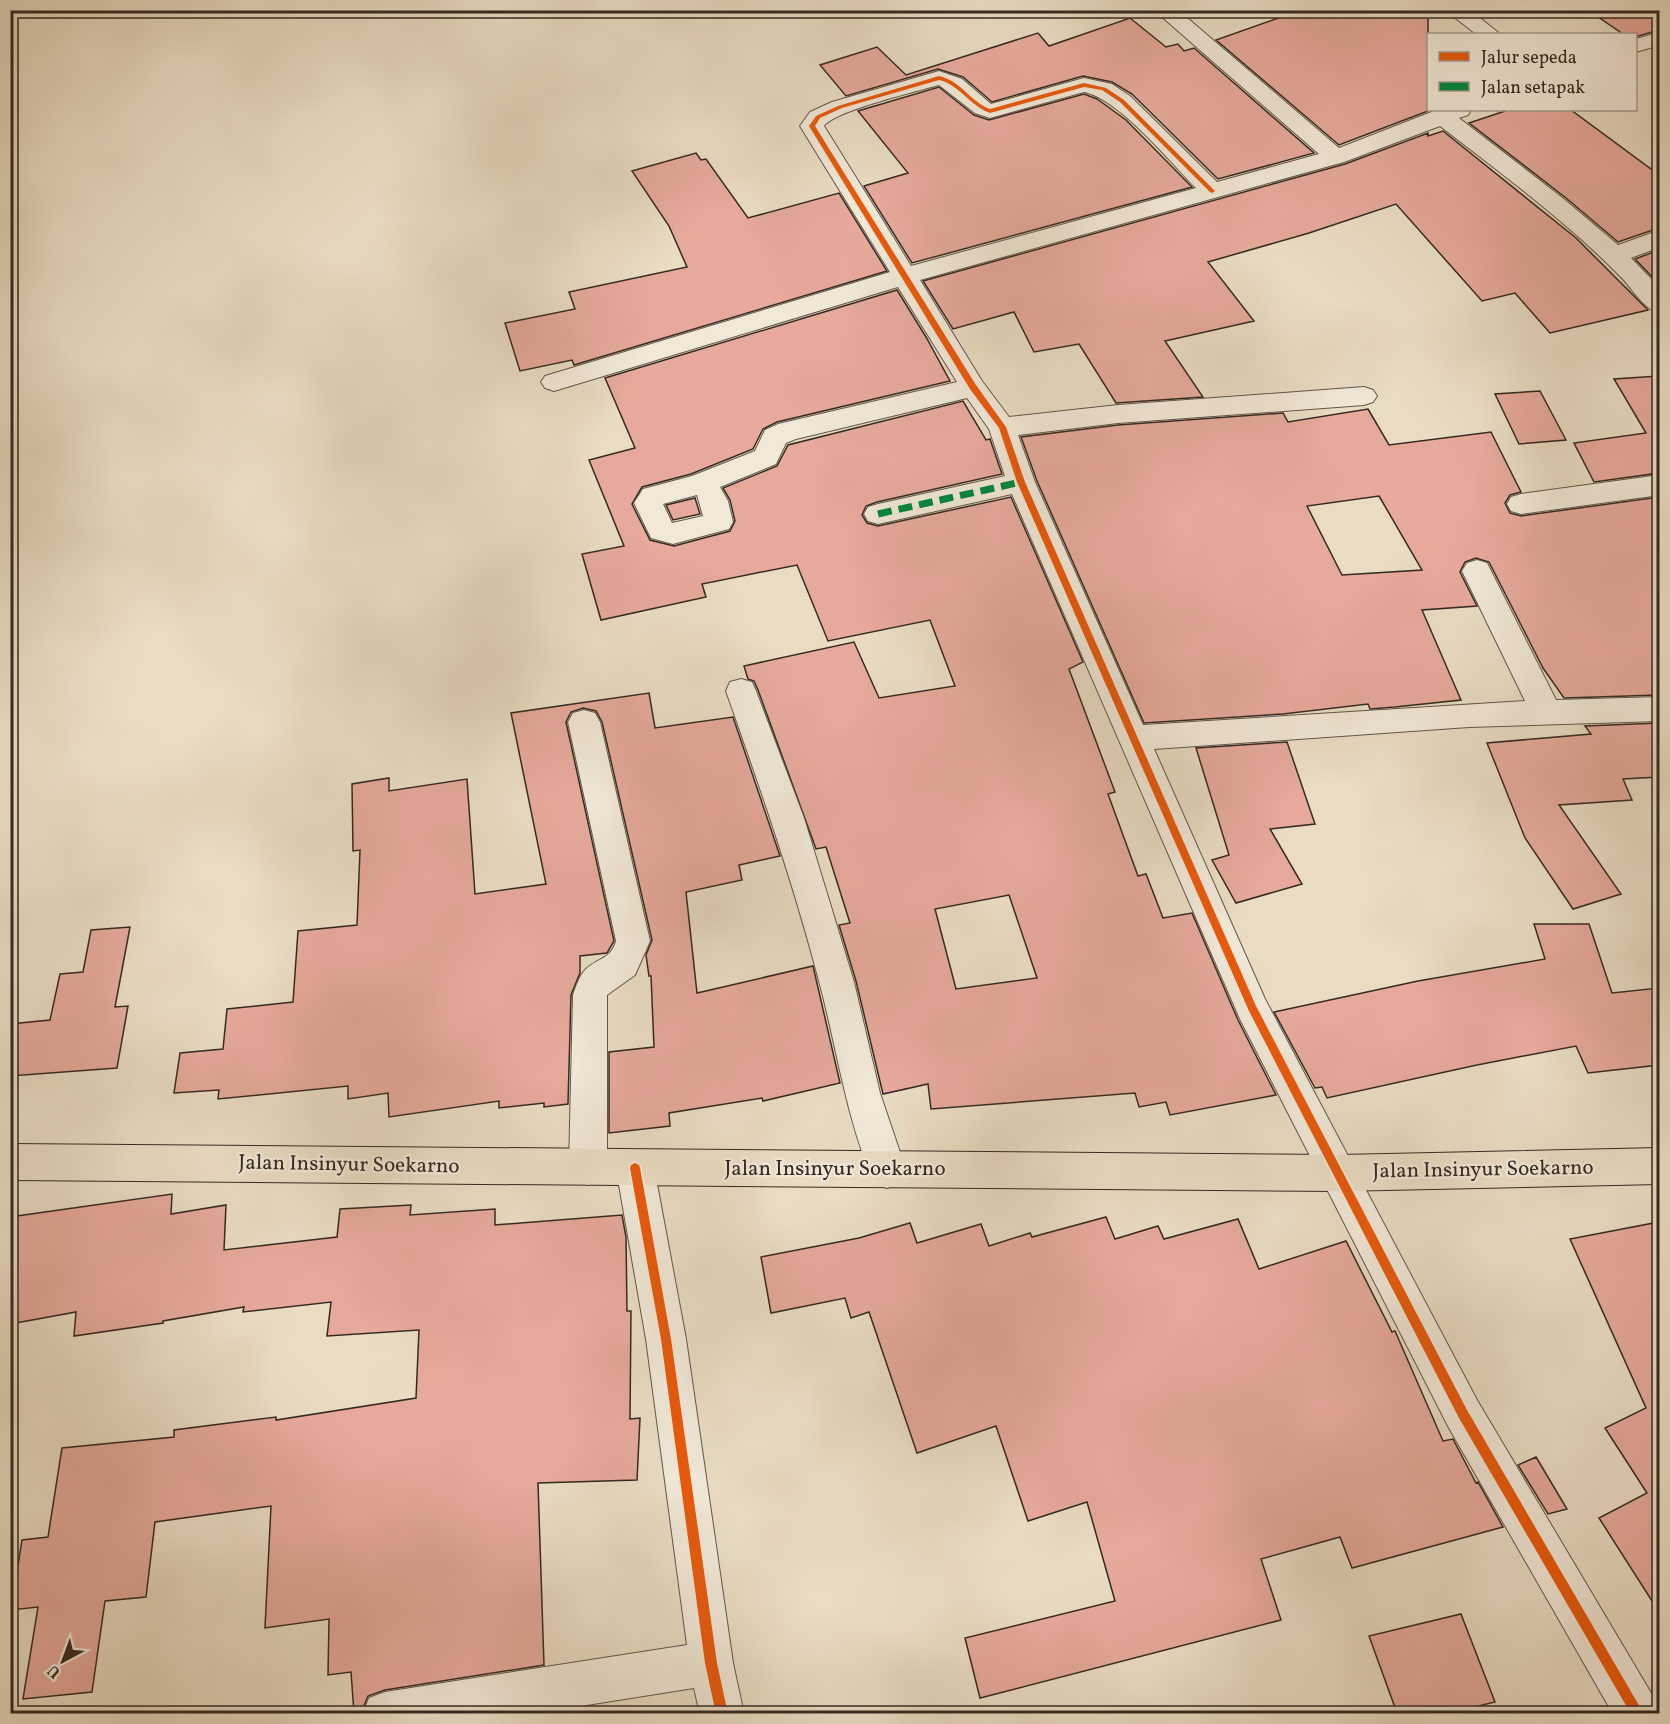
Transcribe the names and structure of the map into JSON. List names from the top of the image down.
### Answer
{
  "streets": {
    "main road": ["Jalan Insinyur Soekarno"]
  },
  "legend": ["Jalur sepeda", "Jalan setapak"],
  "north": "bottom left"
}
